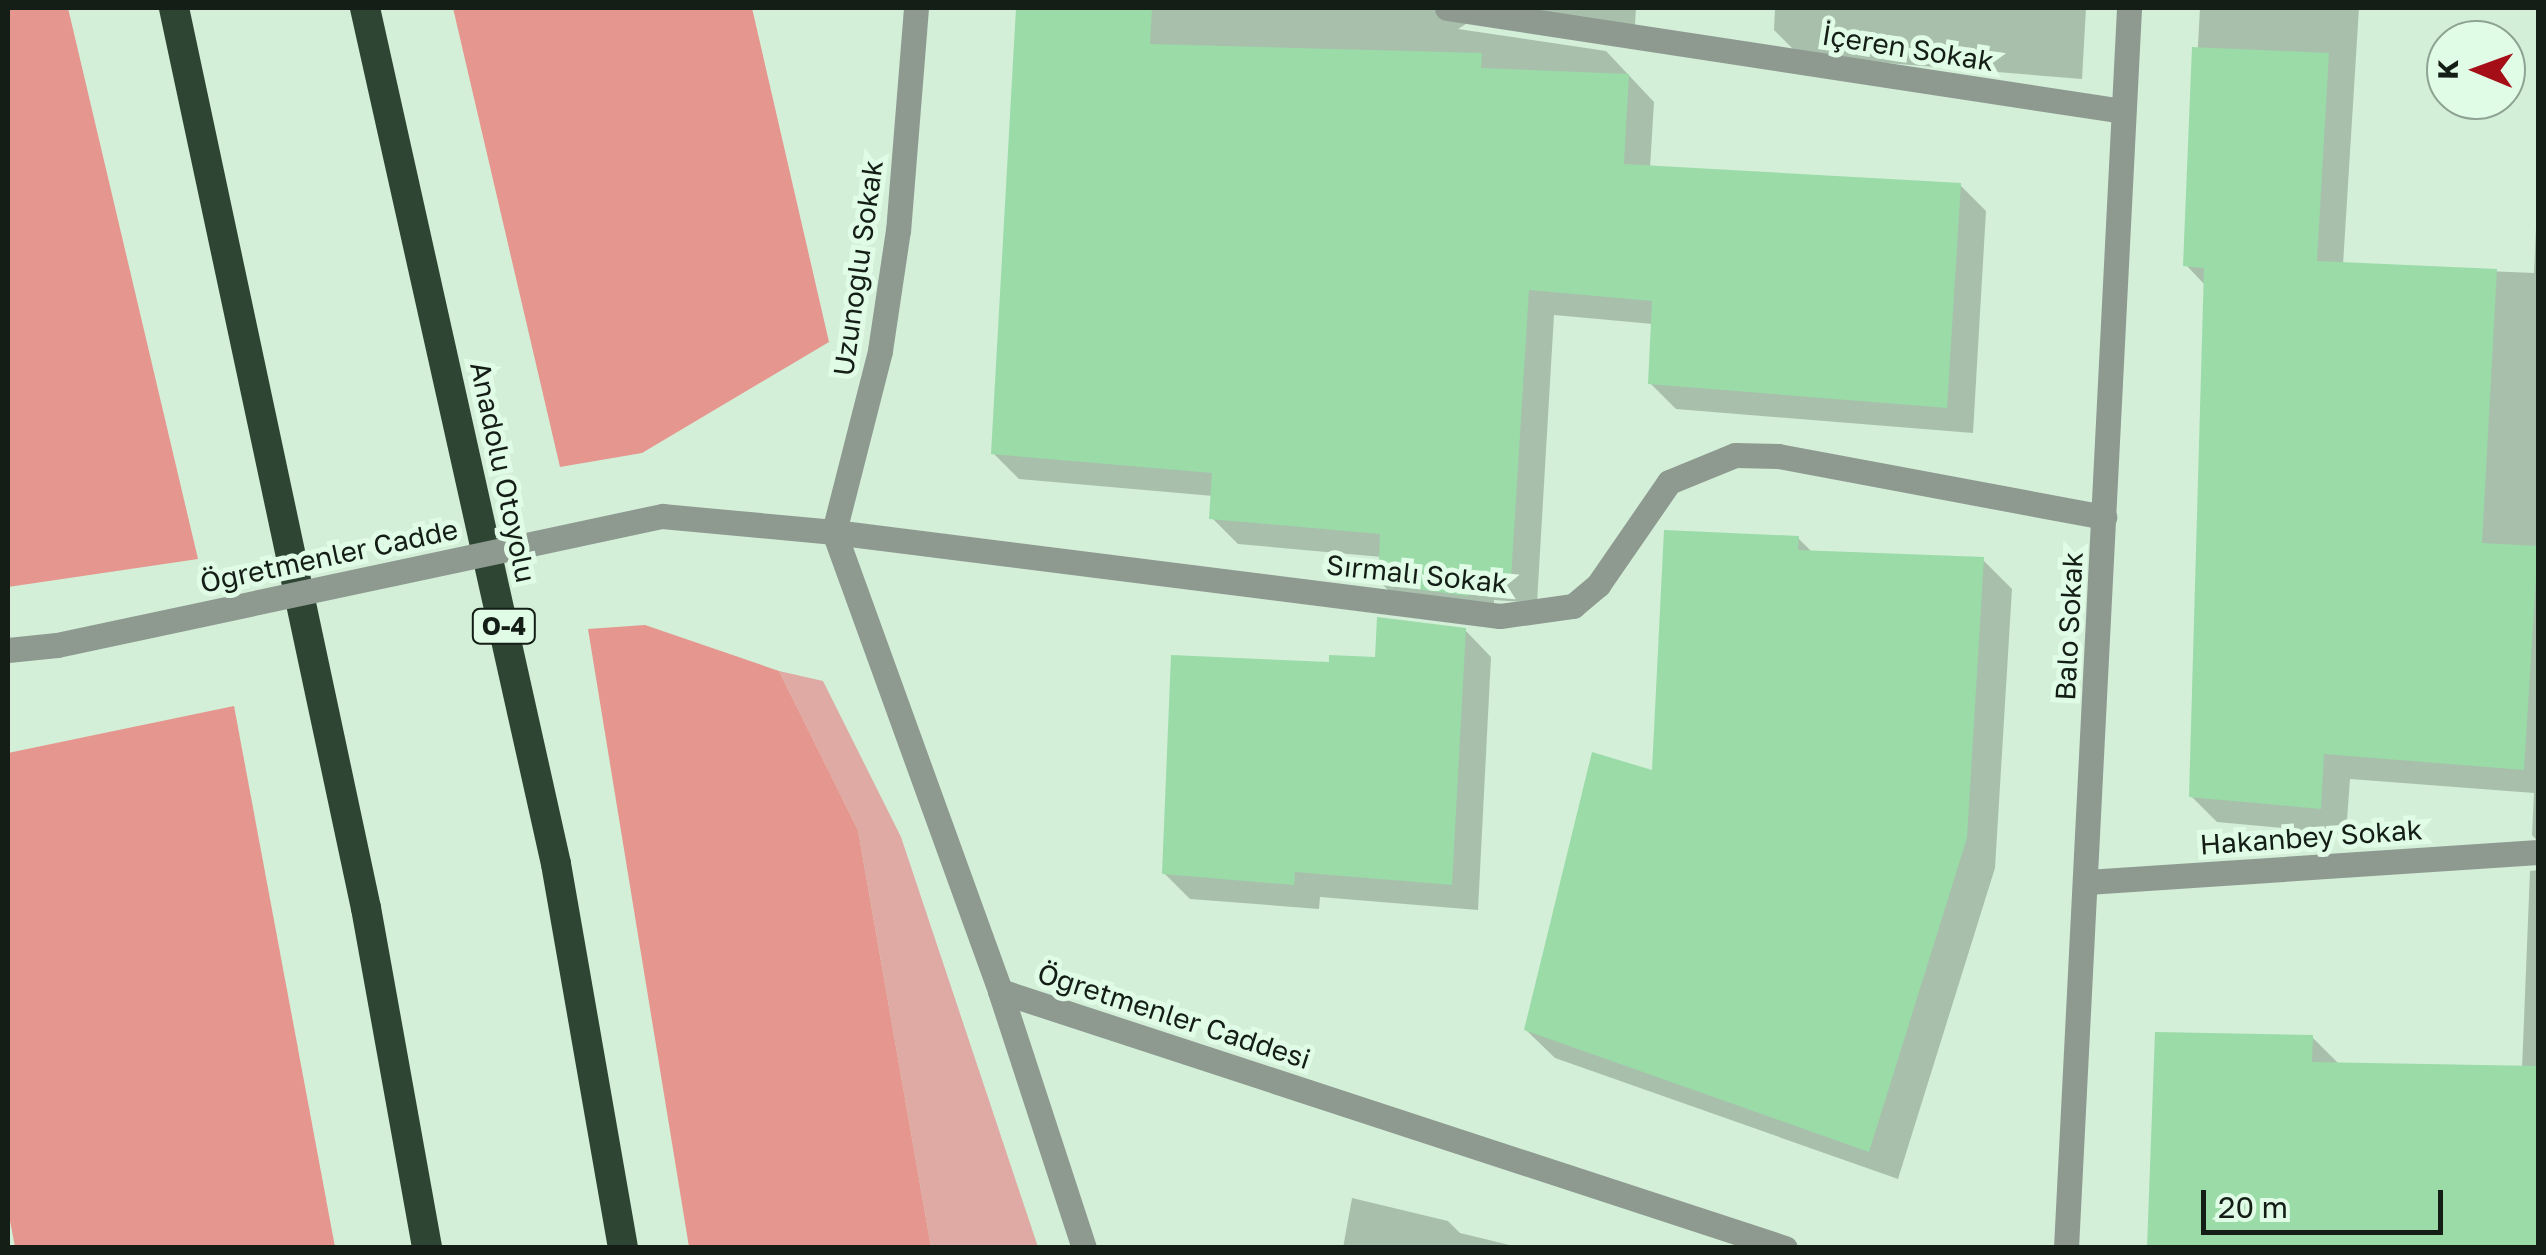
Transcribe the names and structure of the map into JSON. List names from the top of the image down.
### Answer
{
  "streets": {
    "highway": ["Anadolu Otoyolu", "O-4"],
    "street": [
      "İçeren Sokak",
      "Uzunoğlu Sokak",
      "Öğretmenler Cadde",
      "Sırmalı Sokak",
      "Balo Sokak",
      "Hakanbey Sokak",
      "Öğretmenler Caddesi"
    ]
  },
  "crossings": [
    ["İçeren Sokak", "Balo Sokak"],
    ["Uzunoğlu Sokak", "Öğretmenler Cadde"],
    ["Uzunoğlu Sokak", "Sırmalı Sokak"],
    ["Uzunoğlu Sokak", "Öğretmenler Caddesi"],
    ["Öğretmenler Cadde", "Sırmalı Sokak"],
    ["Öğretmenler Cadde", "Öğretmenler Caddesi"],
    ["Sırmalı Sokak", "Balo Sokak"],
    ["Sırmalı Sokak", "Öğretmenler Caddesi"],
    ["Balo Sokak", "Hakanbey Sokak"]
  ],
  "scale_bar": "20 m",
  "north": "left"
}
